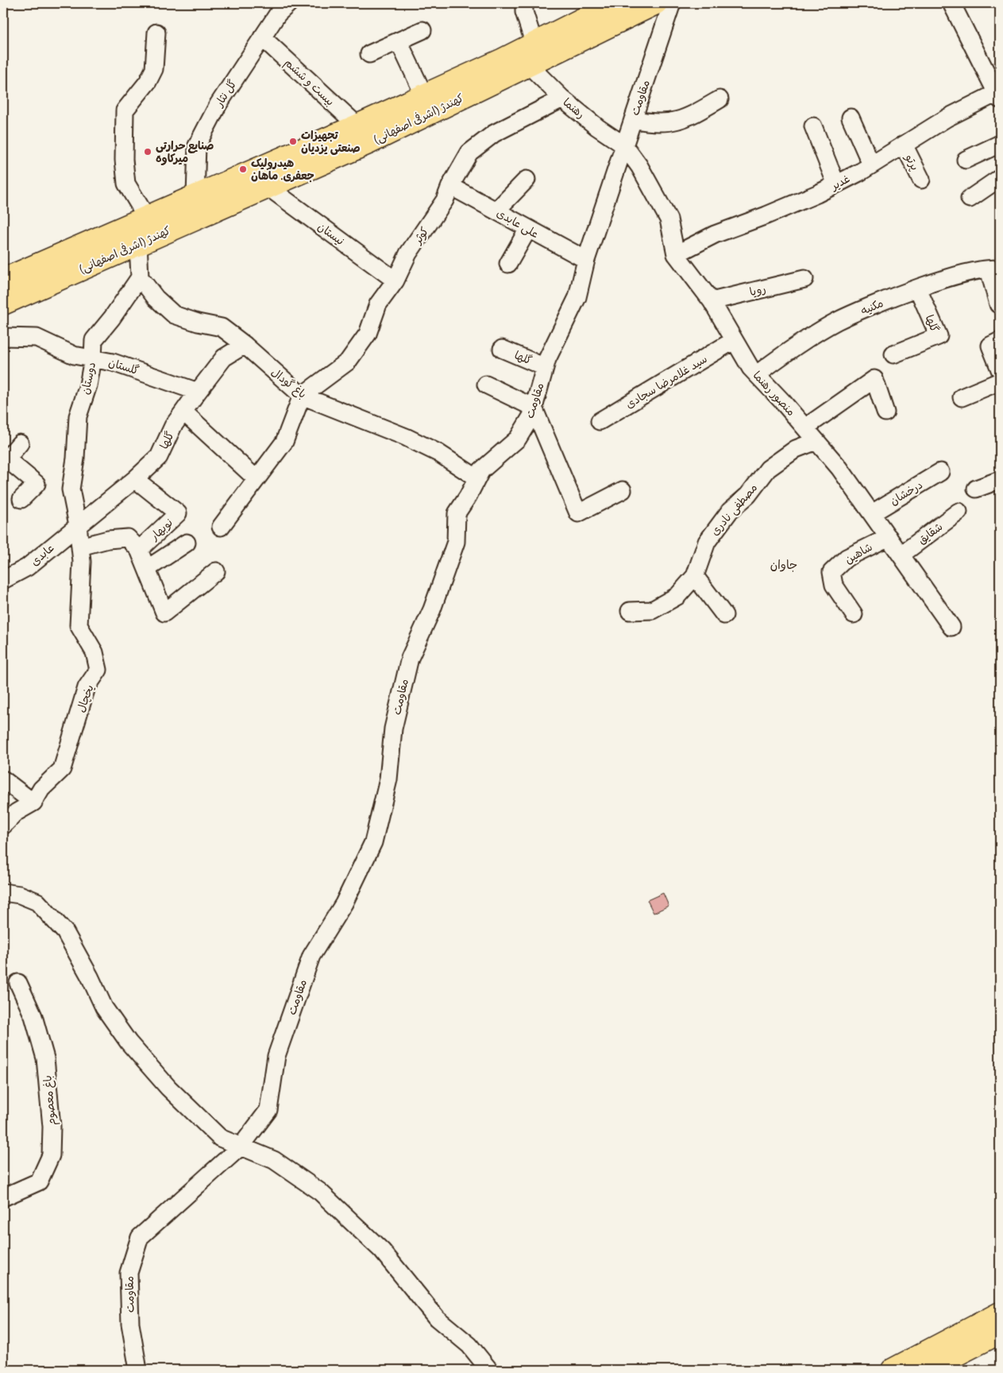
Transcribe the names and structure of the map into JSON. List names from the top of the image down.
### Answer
{
  "streets": {
    "main road": ["کهندژ (اشرفی اصفهانی)"],
    "street": [
      "بیست و ششم",
      "گل نثار",
      "مقاومت",
      "رهنما",
      "پرتو",
      "غدیر",
      "علی عابدی",
      "نیستان",
      "کوثر",
      "رویا",
      "مکنیه",
      "گلها",
      "گلستان",
      "دوستان",
      "سید غلامرضا سجادی",
      "باغ گودال",
      "منصور رهنما",
      "درخشان",
      "مصطفی نادری",
      "نوبهار",
      "شقایق",
      "شاهین",
      "عابدی",
      "یخچال",
      "باغ معصوم"
    ]
  },
  "crossings": [
    ["بیست و ششم", "گل نثار"],
    ["بیست و ششم", "کهندژ (اشرفی اصفهانی)"],
    ["گل نثار", "کهندژ (اشرفی اصفهانی)"],
    ["مقاومت", "رهنما"],
    ["مقاومت", "علی عابدی"],
    ["مقاومت", "گلها"],
    ["مقاومت", "باغ گودال"],
    ["مقاومت", "منصور رهنما"],
    ["رهنما", "کهندژ (اشرفی اصفهانی)"],
    ["رهنما", "کوثر"],
    ["رهنما", "منصور رهنما"],
    ["کهندژ (اشرفی اصفهانی)", "نیستان"],
    ["پرتو", "غدیر"],
    ["غدیر", "منصور رهنما"],
    ["علی عابدی", "کوثر"],
    ["نیستان", "کوثر"],
    ["کوثر", "باغ گودال"],
    ["رویا", "منصور رهنما"],
    ["مکنیه", "گلها"],
    ["مکنیه", "منصور رهنما"],
    ["گلها", "گلستان"],
    ["گلها", "دوستان"],
    ["گلها", "باغ گودال"],
    ["گلها", "نوبهار"],
    ["گلها", "عابدی"],
    ["گلها", "یخچال"],
    ["گلستان", "دوستان"],
    ["دوستان", "باغ گودال"],
    ["دوستان", "عابدی"],
    ["دوستان", "یخچال"],
    ["سید غلامرضا سجادی", "منصور رهنما"],
    ["منصور رهنما", "درخشان"],
    ["منصور رهنما", "مصطفی نادری"],
    ["منصور رهنما", "شقایق"],
    ["منصور رهنما", "شاهین"],
    ["عابدی", "یخچال"]
  ],
  "districts": ["جاوان"],
  "places": ["تجهیزات صنعتی یزدیان", "صنایع حرارتی میرکاوه", "هیدرولیک جعفری. ماهان"]
}
